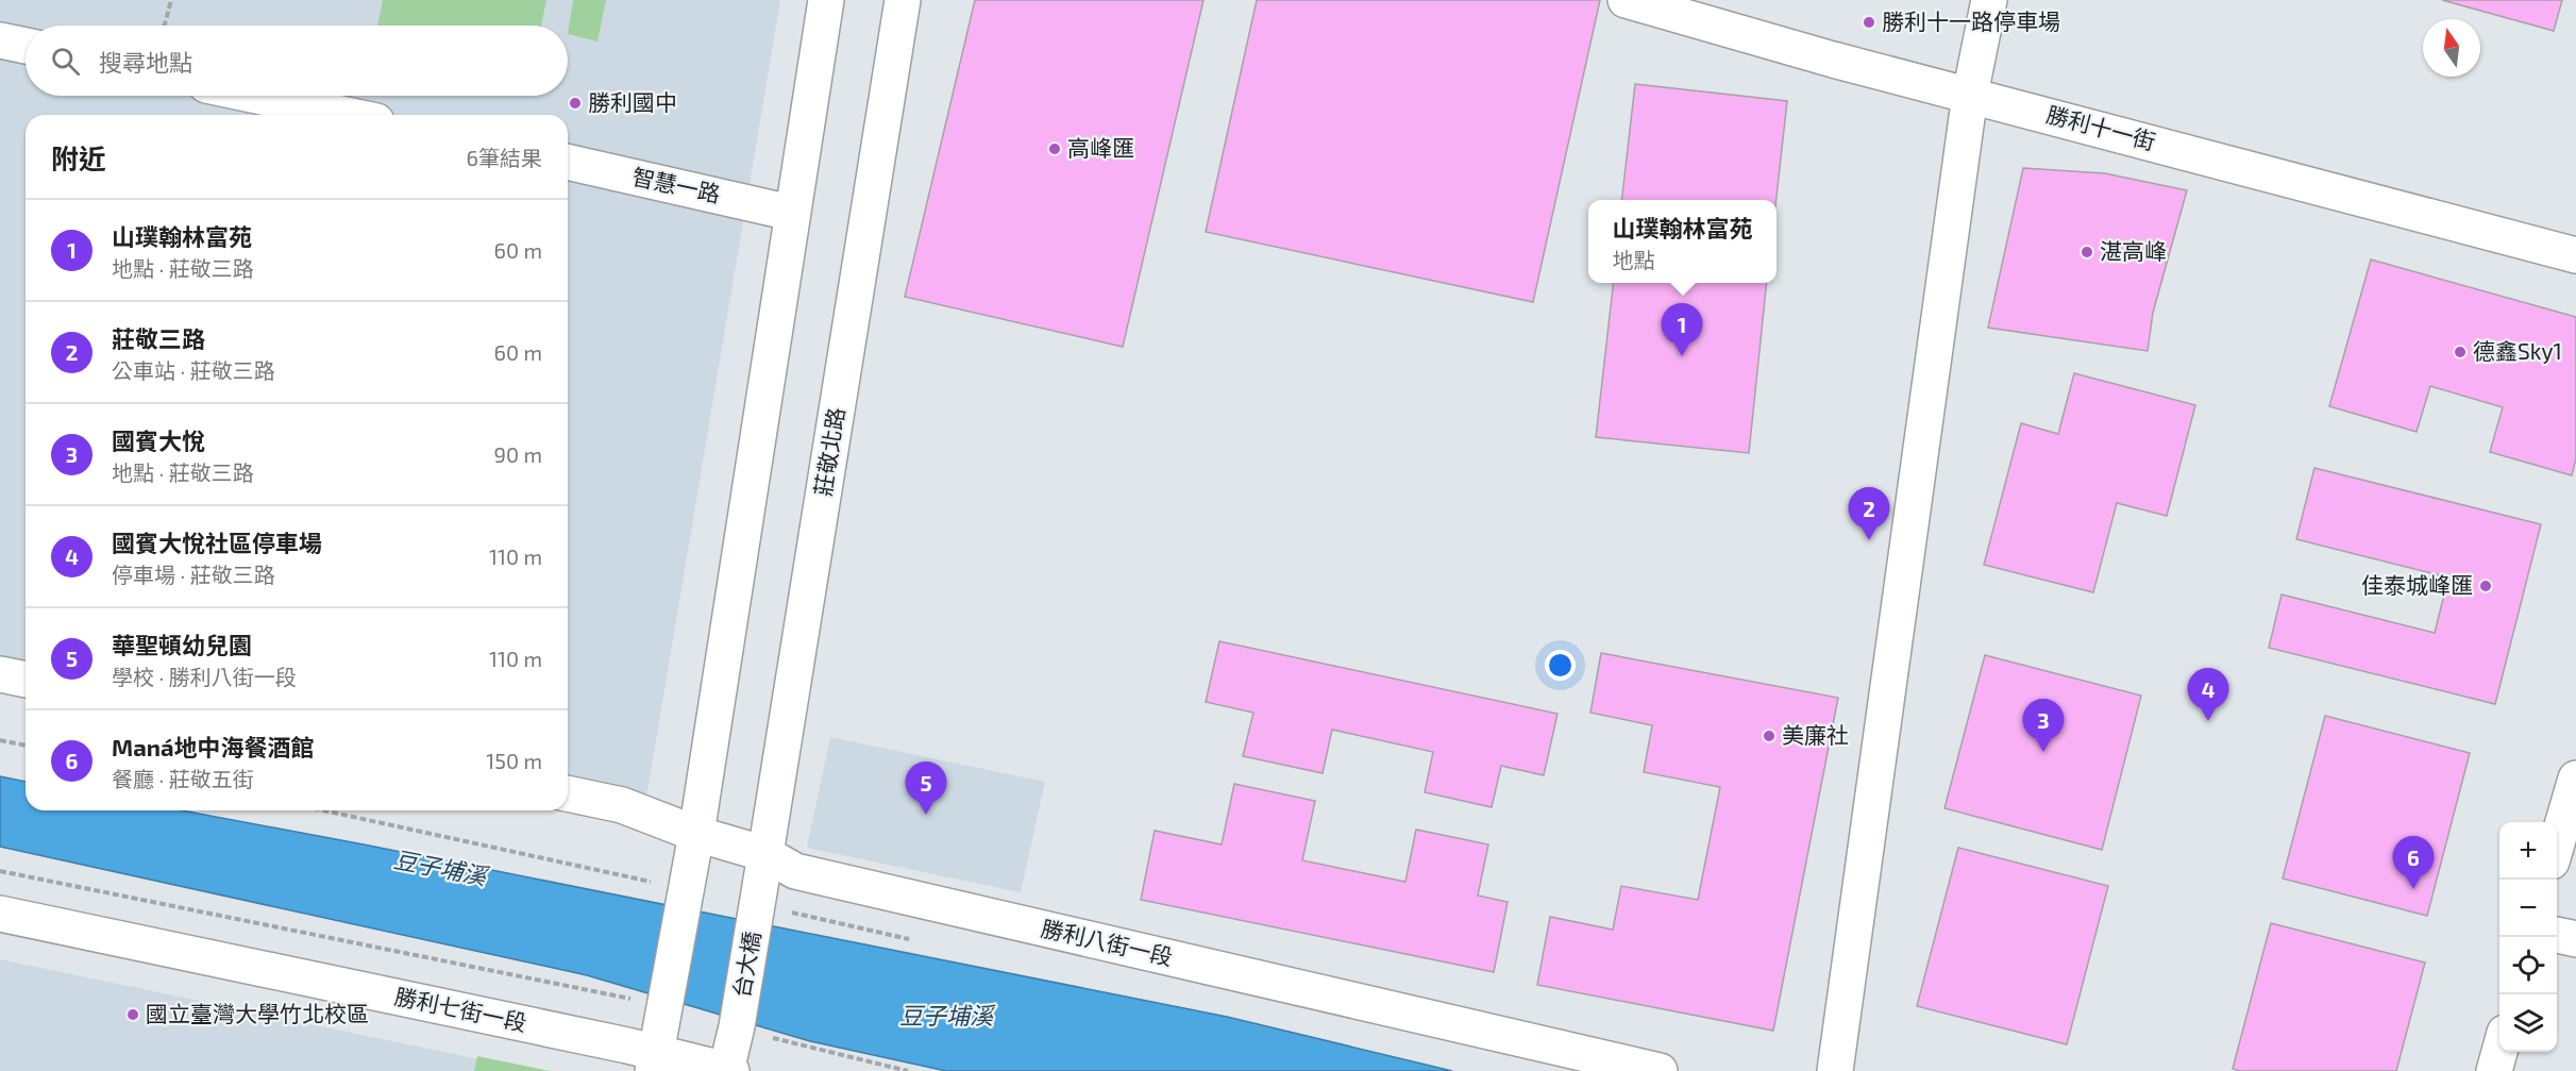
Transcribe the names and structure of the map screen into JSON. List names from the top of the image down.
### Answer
{
  "streets": {
    "street": [
      "勝利十一街",
      "智慧一路",
      "莊敬北路",
      "勝利八街一段",
      "台大橋",
      "勝利七街一段"
    ]
  },
  "crossings": [
    ["莊敬北路", "勝利八街一段"],
    ["莊敬北路", "台大橋"],
    ["台大橋", "勝利七街一段"]
  ],
  "water": ["豆子埔溪"],
  "places": [
    "勝利十一路停車場",
    "勝利國中",
    "高峰匯",
    "湛高峰",
    "德鑫Sky1",
    "佳泰城峰匯",
    "美廉社",
    "國立臺灣大學竹北校區"
  ],
  "north": "top",
  "page": {
    "search": "搜尋地點",
    "heading": ["附近", "6筆結果"],
    "list": [
      {
        "mark": "1",
        "name": "山璞翰林富苑",
        "note": "地點 · 莊敬三路",
        "value": "60 m"
      },
      {
        "mark": "2",
        "name": "莊敬三路",
        "note": "公車站 · 莊敬三路",
        "value": "60 m"
      },
      {
        "mark": "3",
        "name": "國賓大悅",
        "note": "地點 · 莊敬三路",
        "value": "90 m"
      },
      {
        "mark": "4",
        "name": "國賓大悅社區停車場",
        "note": "停車場 · 莊敬三路",
        "value": "110 m"
      },
      {
        "mark": "5",
        "name": "華聖頓幼兒園",
        "note": "學校 · 勝利八街一段",
        "value": "110 m"
      },
      {
        "mark": "6",
        "name": "Maná地中海餐酒館",
        "note": "餐廳 · 莊敬五街",
        "value": "150 m"
      }
    ],
    "popup": ["山璞翰林富苑", "地點"],
    "pins": [
      "1",
      "2",
      "4",
      "3",
      "5",
      "6"
    ],
    "map_buttons": ["+", "−"]
  }
}
